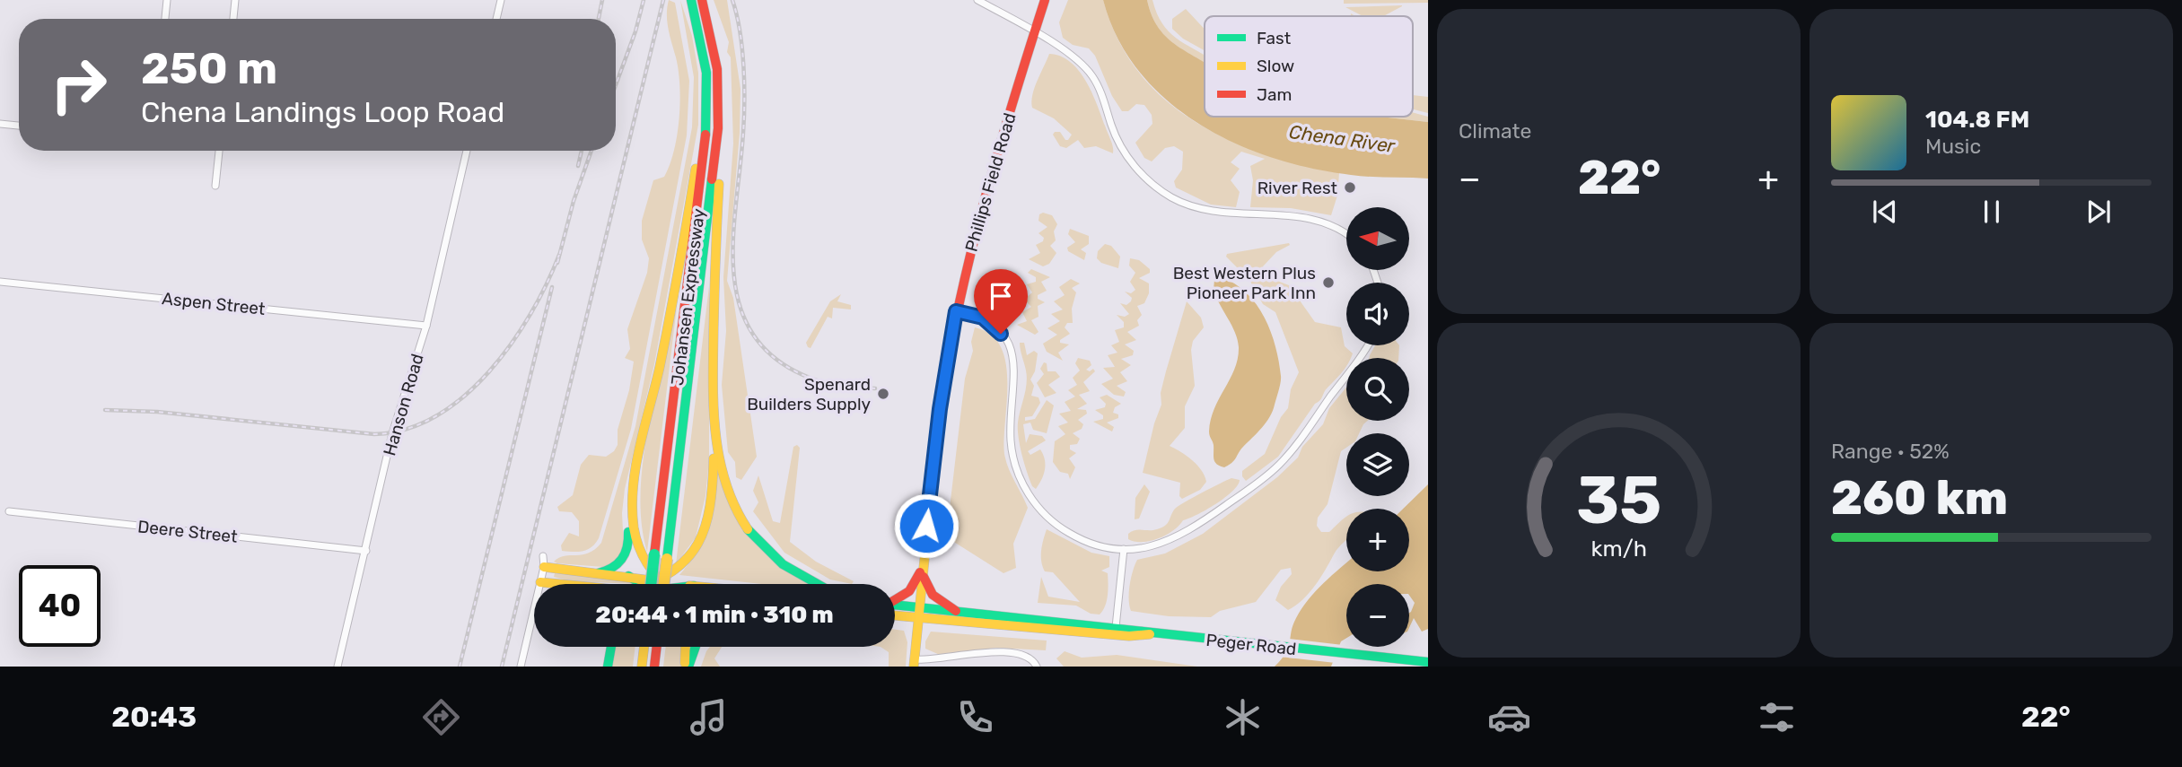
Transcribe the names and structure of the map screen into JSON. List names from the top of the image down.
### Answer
{
  "streets": {
    "main road": ["Phillips Field Road", "Johansen Expressway", "Peger Road"],
    "street": ["Aspen Street", "Hanson Road", "Deere Street"]
  },
  "crossings": [
    ["Phillips Field Road", "Peger Road"],
    ["Aspen Street", "Hanson Road"],
    ["Hanson Road", "Deere Street"]
  ],
  "water": ["Chena River"],
  "places": ["River Rest", "Best Western Plus Pioneer Park Inn", "Spenard Builders Supply"],
  "legend": ["Fast", "Slow", "Jam"],
  "north": "left",
  "page": {
    "tile": [
      "Climate",
      ["Range · 52%", "260 km"]
    ],
    "turn": ["250 m", "Chena Landings Loop Road"],
    "song": ["104.8 FM", "Music"],
    "heat": ["−", "22°", "+"],
    "map_buttons": ["+", "−"],
    "limit": "40",
    "trip": "20:44 · 1 min · 310 m",
    "tabs": ["20:43", "22°"],
    "gauge": ["35", "km/h"]
  }
}
